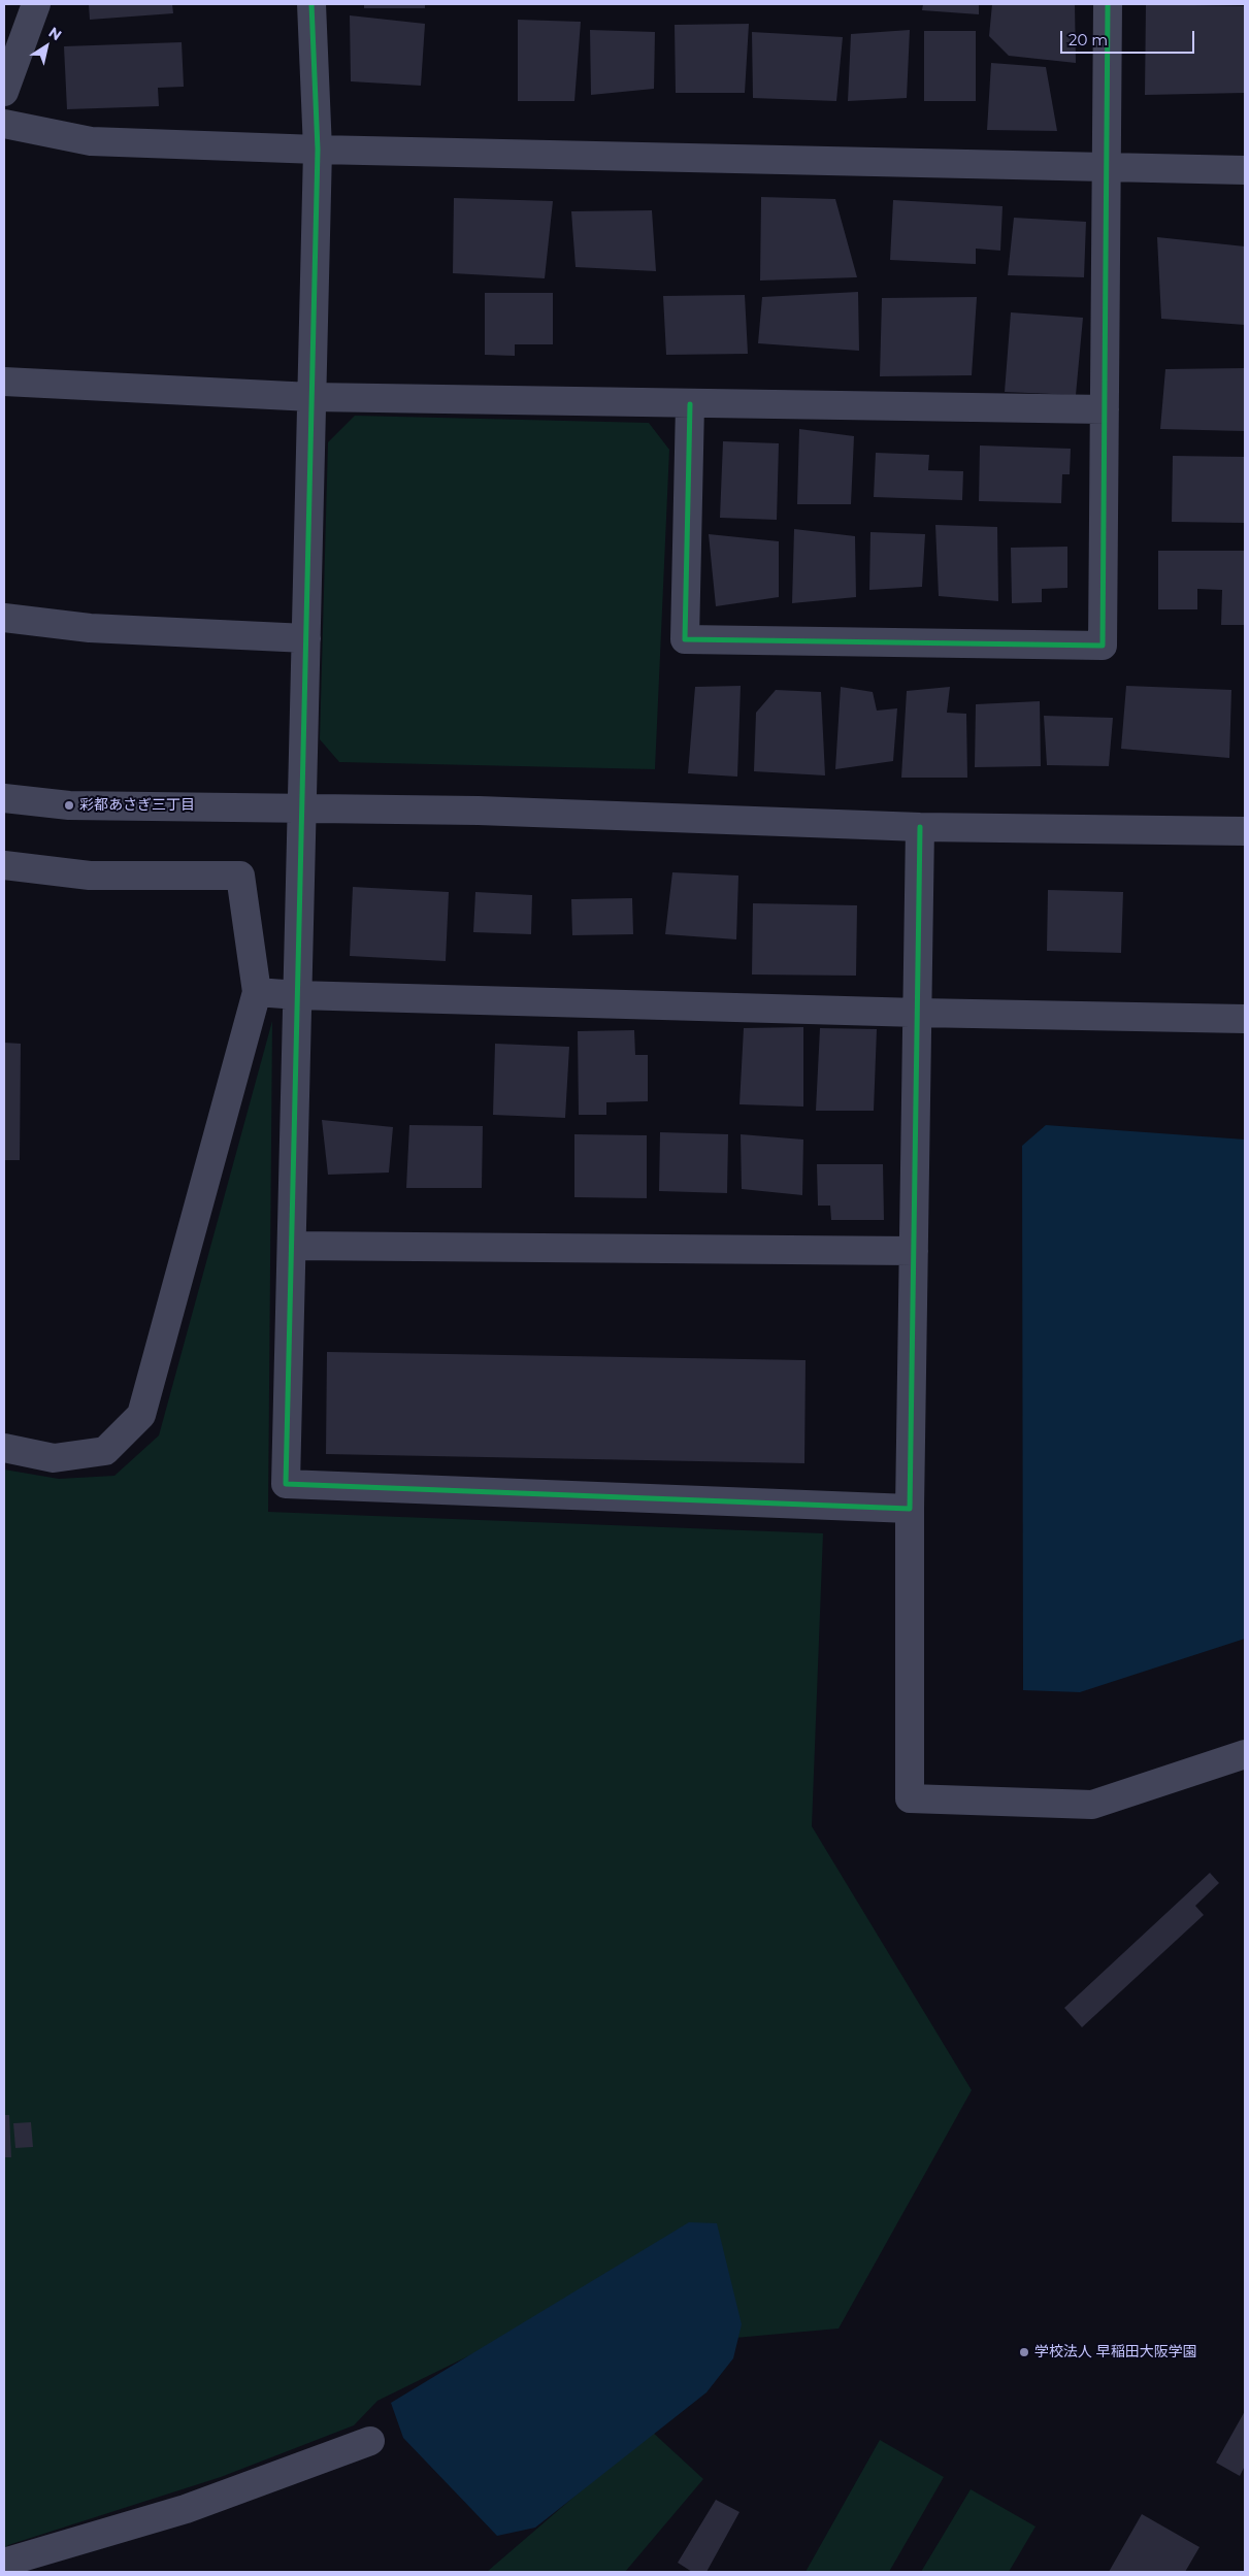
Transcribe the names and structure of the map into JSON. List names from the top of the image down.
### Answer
{
  "places": ["彩都あさぎ三丁目", "学校法人 早稲田大阪学園"],
  "scale_bar": "20 m",
  "north": "top right"
}
